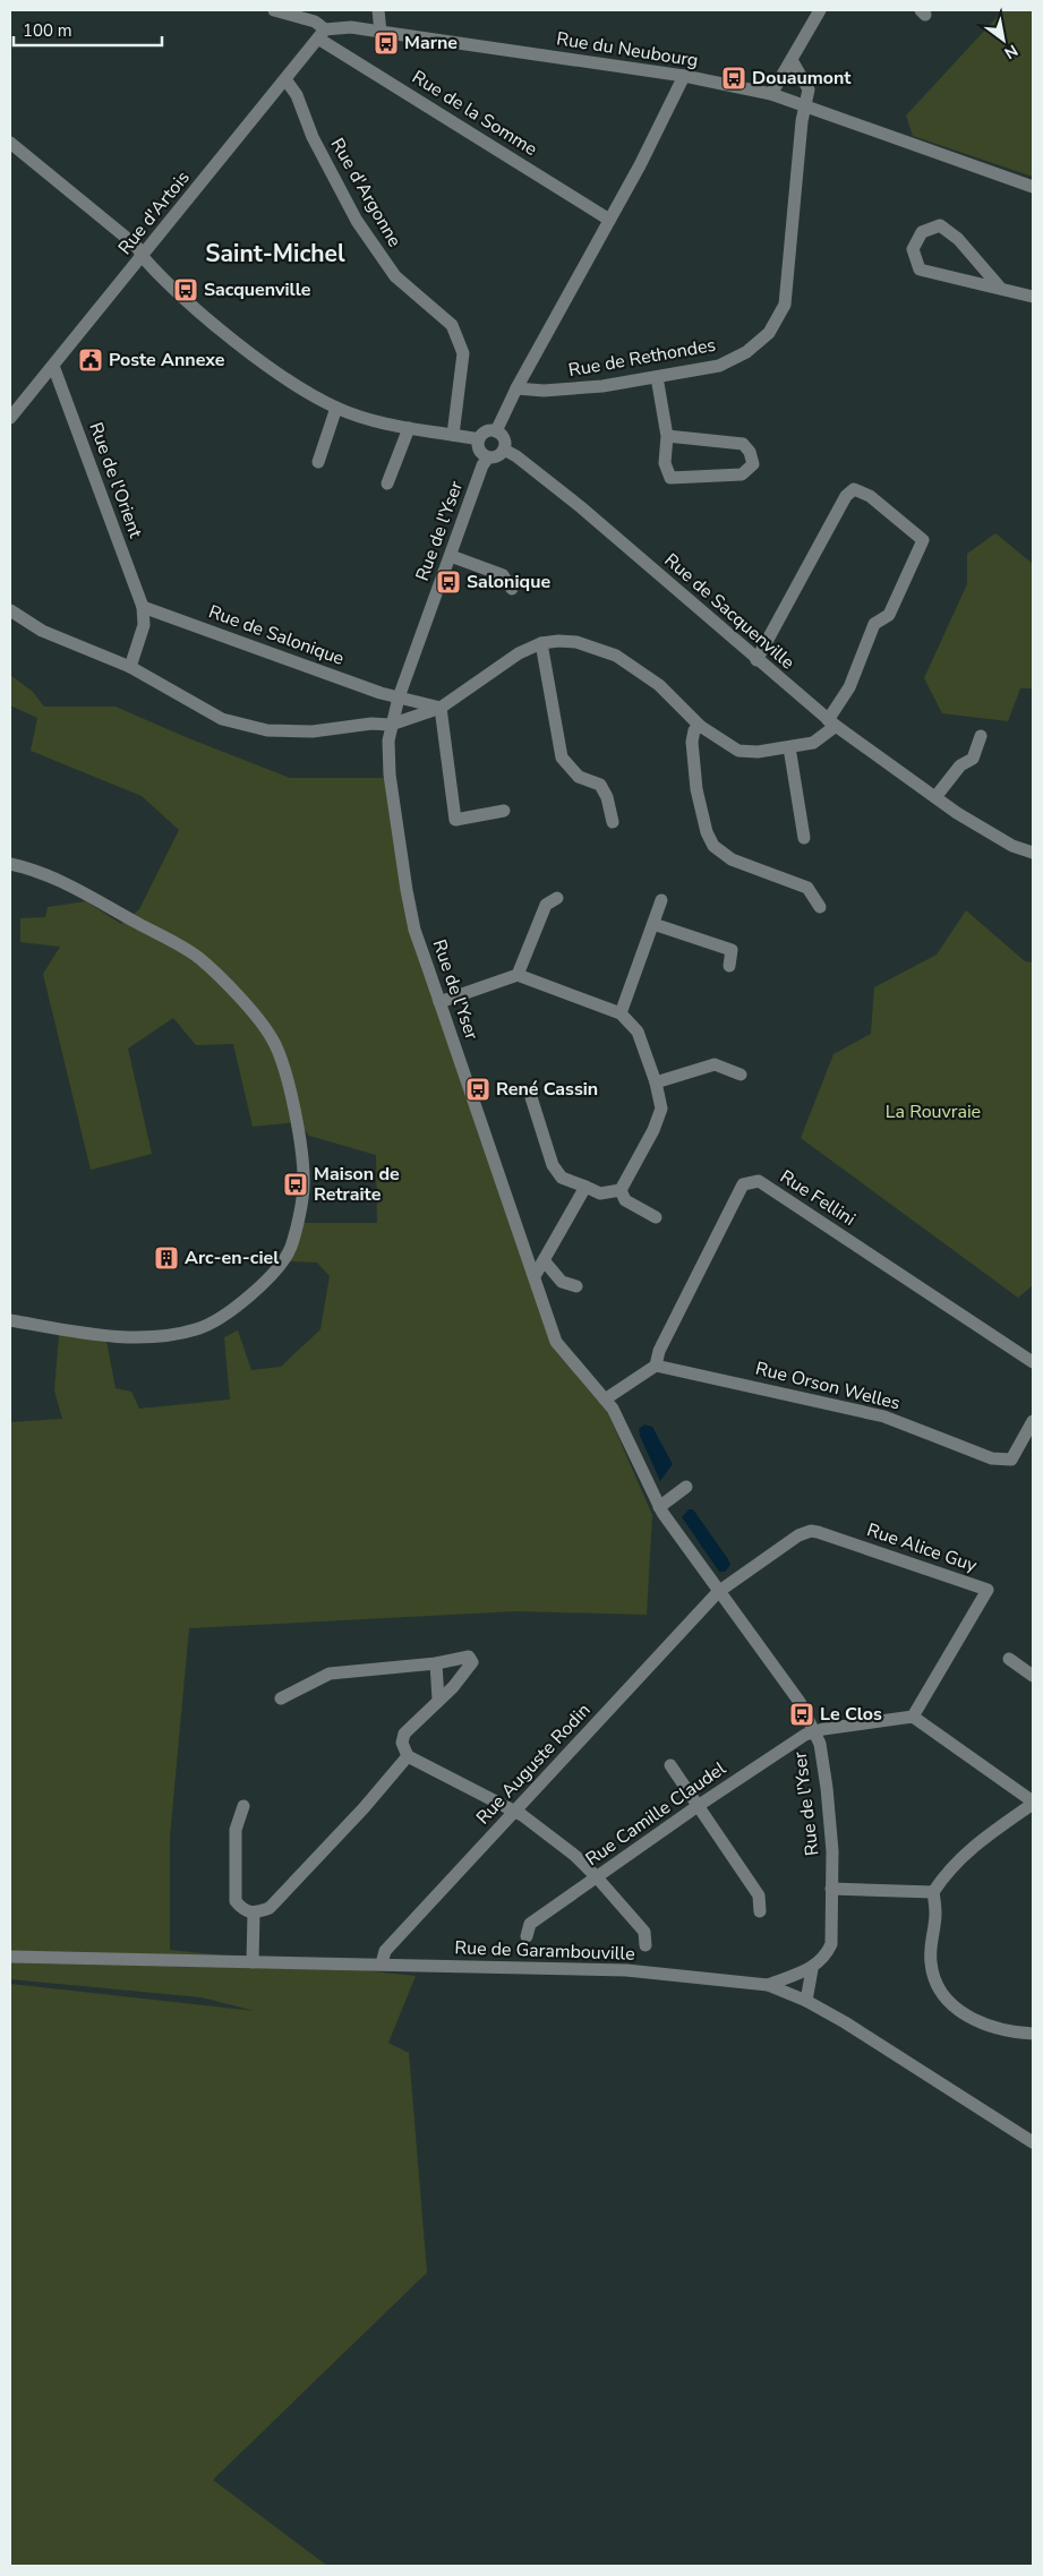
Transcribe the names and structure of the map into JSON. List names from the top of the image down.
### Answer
{
  "streets": {
    "street": [
      "Rue du Neubourg",
      "Rue de la Somme",
      "Rue d'Argonne",
      "Rue d'Artois",
      "Rue de Rethondes",
      "Rue de l'Orient",
      "Rue de l'Yser",
      "Rue de Sacquenville",
      "Rue de Salonique",
      "Rue Fellini",
      "Rue Orson Welles",
      "Rue Alice Guy",
      "Rue Auguste Rodin",
      "Rue Camille Claudel",
      "Rue de Garambouville"
    ]
  },
  "crossings": [
    ["Rue du Neubourg", "Rue de la Somme"],
    ["Rue du Neubourg", "Rue d'Artois"],
    ["Rue du Neubourg", "Rue de Rethondes"],
    ["Rue de la Somme", "Rue d'Artois"],
    ["Rue d'Argonne", "Rue d'Artois"],
    ["Rue d'Artois", "Rue de l'Orient"],
    ["Rue de l'Orient", "Rue de Salonique"],
    ["Rue de l'Yser", "Rue de Sacquenville"],
    ["Rue de l'Yser", "Rue de Salonique"],
    ["Rue de l'Yser", "Rue Alice Guy"],
    ["Rue de l'Yser", "Rue Auguste Rodin"],
    ["Rue de l'Yser", "Rue Camille Claudel"],
    ["Rue de l'Yser", "Rue de Garambouville"],
    ["Rue Fellini", "Rue Orson Welles"],
    ["Rue Alice Guy", "Rue Auguste Rodin"],
    ["Rue Auguste Rodin", "Rue de Garambouville"]
  ],
  "districts": ["Saint-Michel"],
  "parks": ["La Rouvraie"],
  "places": {
    "bus stop": [
      "Marne",
      "Douaumont",
      "Sacquenville",
      "Salonique",
      "René Cassin",
      "Maison de Retraite",
      "Le Clos"
    ],
    "public building": ["Poste Annexe"],
    "building": ["Arc-en-ciel"]
  },
  "scale_bar": "100 m",
  "north": "bottom right"
}
